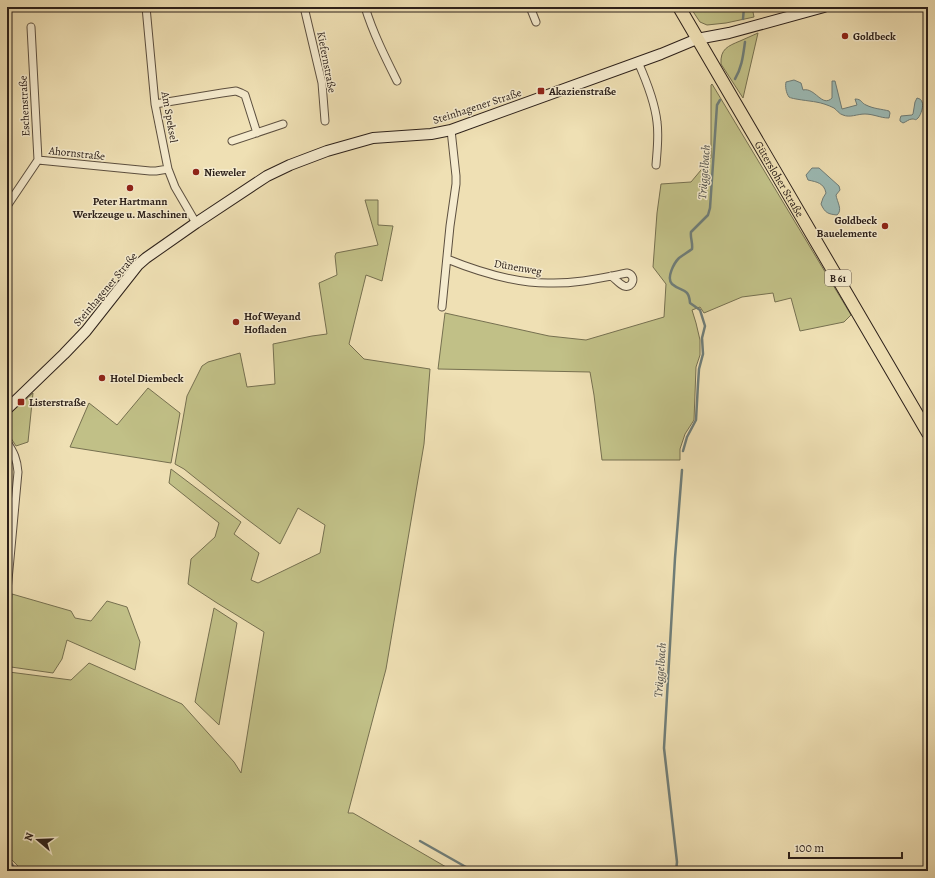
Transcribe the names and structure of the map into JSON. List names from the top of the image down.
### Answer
{
  "streets": {
    "main road": ["Steinhagener Straße", "Gütersloher Straße", "B 61"],
    "street": [
      "Kiefernstraße",
      "Eschenstraße",
      "Am Speksel",
      "Ahornstraße",
      "Dünenweg"
    ]
  },
  "crossings": [
    ["Eschenstraße", "Ahornstraße"],
    ["Steinhagener Straße", "Am Speksel"],
    ["Steinhagener Straße", "Gütersloher Straße"],
    ["Am Speksel", "Ahornstraße"]
  ],
  "water": ["Trüggelbach"],
  "places": {
    "other": [
      "Goldbeck",
      "Nieweler",
      "Peter Hartmann Werkzeuge u. Maschinen",
      "Goldbeck Bauelemente",
      "Hof Weyand Hofladen",
      "Hotel Diembeck"
    ],
    "transit": ["Akazienstraße", "Listerstraße"]
  },
  "scale_bar": "100 m",
  "north": "left"
}
